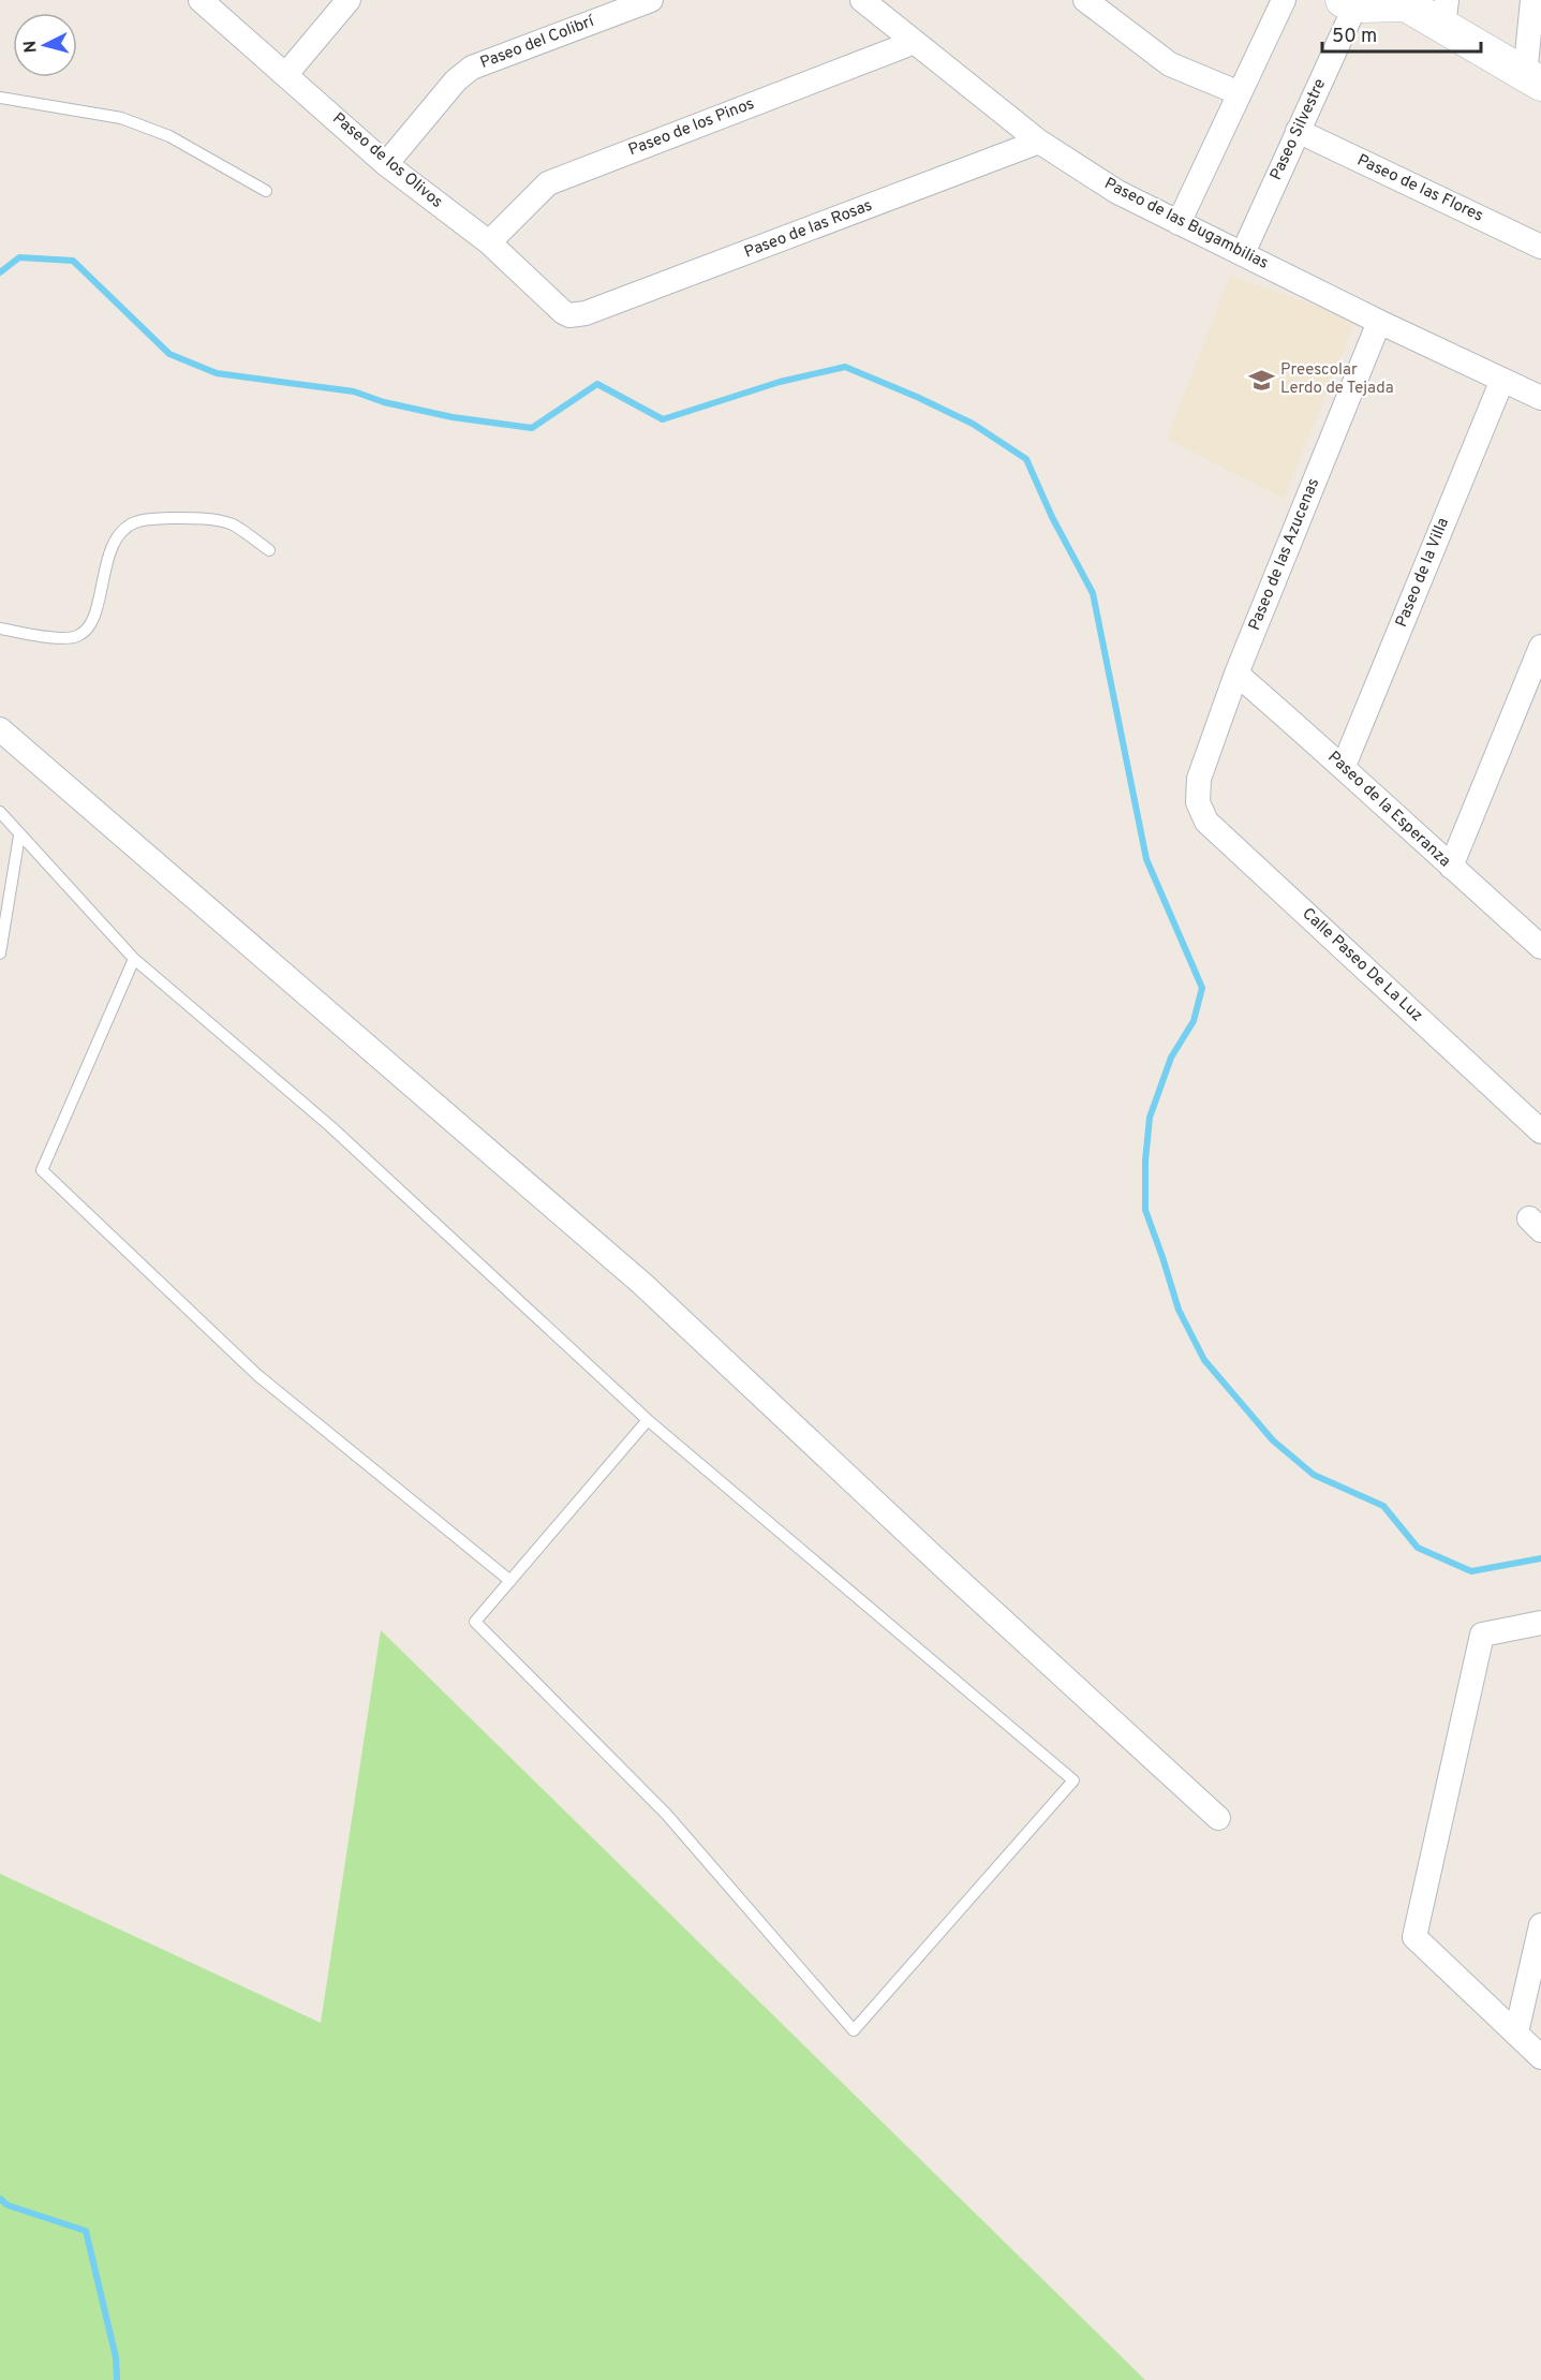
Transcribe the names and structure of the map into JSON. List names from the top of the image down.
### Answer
{
  "streets": {
    "street": [
      "Paseo del Colibrí",
      "Paseo de los Pinos",
      "Paseo Silvestre",
      "Paseo de los Olivos",
      "Paseo de las Flores",
      "Paseo de las Bugambilias",
      "Paseo de las Rosas",
      "Paseo de las Azucenas",
      "Paseo de la Villa",
      "Paseo de la Esperanza",
      "Calle Paseo De La Luz"
    ]
  },
  "crossings": [
    ["Paseo del Colibrí", "Paseo de los Olivos"],
    ["Paseo de los Pinos", "Paseo de los Olivos"],
    ["Paseo de los Pinos", "Paseo de las Bugambilias"],
    ["Paseo Silvestre", "Paseo de las Flores"],
    ["Paseo Silvestre", "Paseo de las Bugambilias"],
    ["Paseo de los Olivos", "Paseo de las Rosas"],
    ["Paseo de las Bugambilias", "Paseo de las Rosas"],
    ["Paseo de las Bugambilias", "Paseo de las Azucenas"],
    ["Paseo de las Bugambilias", "Paseo de la Villa"],
    ["Paseo de las Azucenas", "Paseo de la Esperanza"],
    ["Paseo de las Azucenas", "Calle Paseo De La Luz"],
    ["Paseo de la Villa", "Paseo de la Esperanza"]
  ],
  "places": {
    "school or university": ["Preescolar Lerdo de Tejada"]
  },
  "scale_bar": "50 m",
  "north": "left"
}
